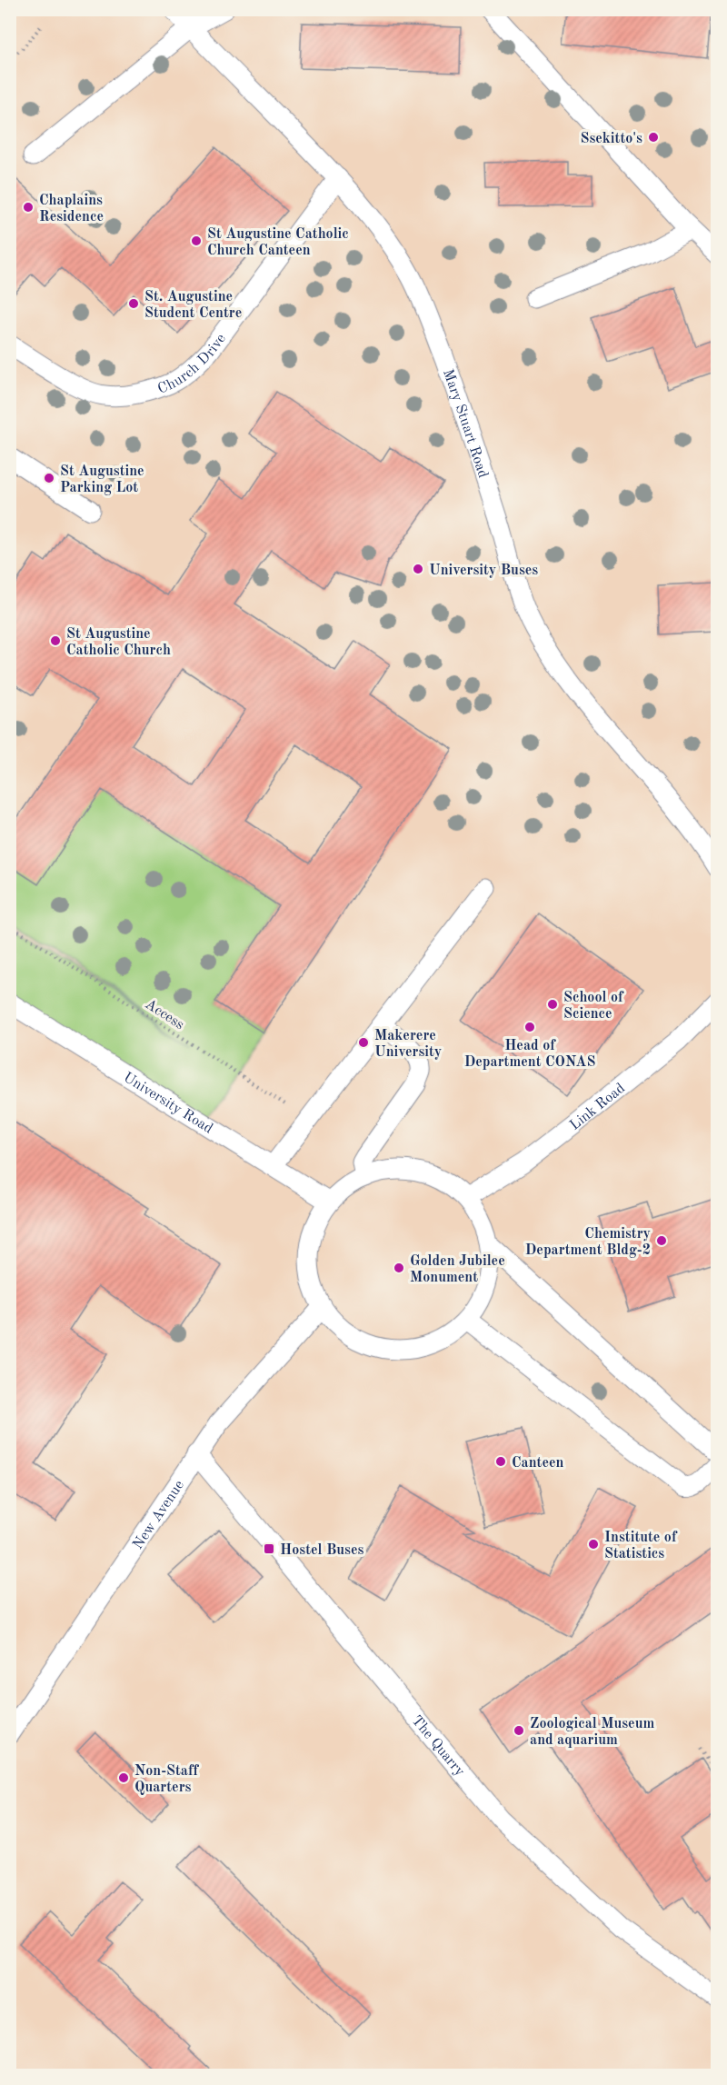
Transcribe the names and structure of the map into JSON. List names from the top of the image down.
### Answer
{
  "streets": {
    "lane": [
      "Church Drive",
      "Mary Stuart Road",
      "University Road",
      "Link Road",
      "New Avenue",
      "The Quarry"
    ],
    "path": ["Access"]
  },
  "crossings": [
    ["Church Drive", "Mary Stuart Road"],
    ["University Road", "Link Road"],
    ["University Road", "New Avenue"],
    ["Link Road", "New Avenue"],
    ["New Avenue", "The Quarry"]
  ],
  "places": {
    "other": [
      "Ssekitto's",
      "Chaplains Residence",
      "St Augustine Catholic Church Canteen",
      "St. Augustine Student Centre",
      "St Augustine Parking Lot",
      "University Buses",
      "St Augustine Catholic Church",
      "School of Science",
      "Head of Department CONAS",
      "Makerere University",
      "Chemistry Department Bldg-2",
      "Golden Jubilee Monument",
      "Canteen",
      "Institute of Statistics",
      "Zoological Museum and aquarium",
      "Non-Staff Quarters"
    ],
    "transit": ["Hostel Buses"]
  }
}
